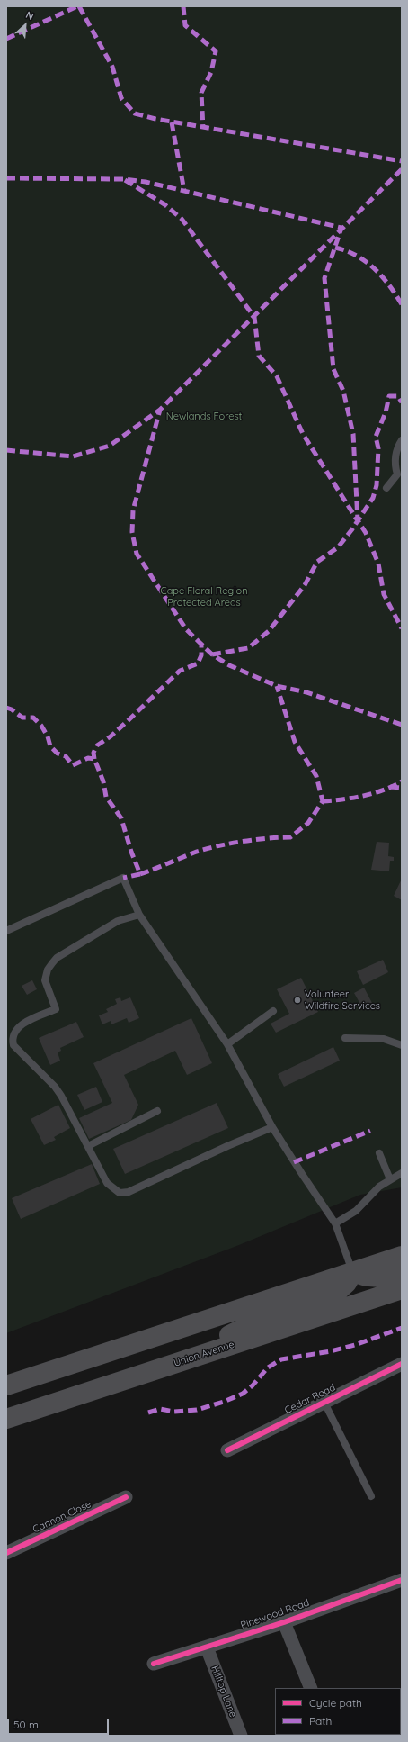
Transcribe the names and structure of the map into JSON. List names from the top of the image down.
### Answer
{
  "streets": {
    "highway": ["Union Avenue"],
    "street": [
      "Cedar Road",
      "Cannon Close",
      "Pinewood Road",
      "Hilltop Lane"
    ]
  },
  "crossings": [
    ["Pinewood Road", "Hilltop Lane"]
  ],
  "parks": ["Newlands Forest", "Cape Floral Region Protected Areas"],
  "places": ["Volunteer Wildfire Services"],
  "legend": ["Cycle path", "Path"],
  "scale_bar": "50 m",
  "north": "top right"
}
